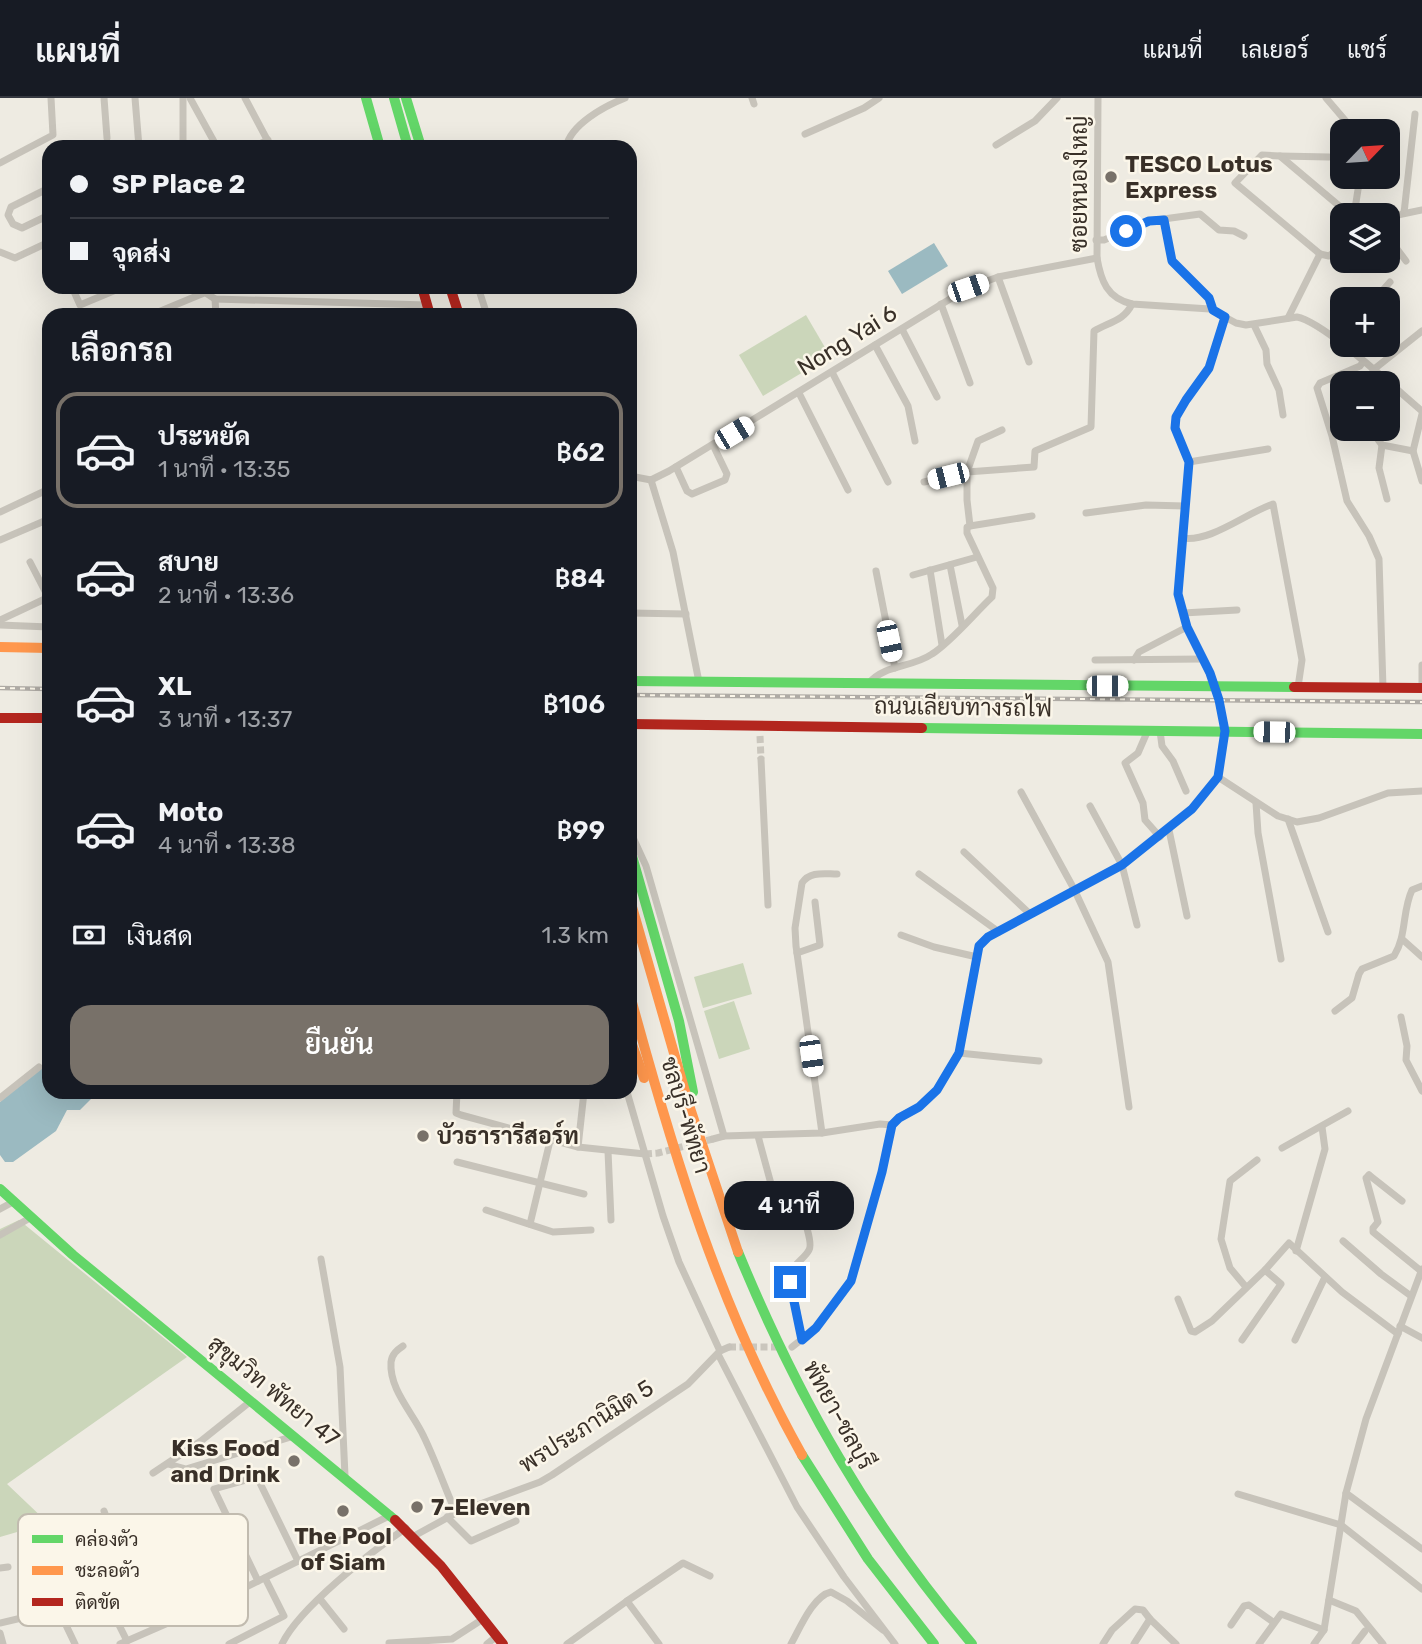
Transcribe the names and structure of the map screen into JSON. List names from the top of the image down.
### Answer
{
  "streets": {
    "main road": [
      "ถนนเลียบทางรถไฟ",
      "ชลบุรี-พัทยา",
      "สุขุมวิท พัทยา 47",
      "พัทยา-ชลบุรี"
    ],
    "street": ["ซอยหนองใหญ่", "Nong Yai 6", "พรประภานิมิต 5"]
  },
  "crossings": [
    ["ซอยหนองใหญ่", "Nong Yai 6"],
    ["สุขุมวิท พัทยา 47", "พรประภานิมิต 5"]
  ],
  "places": [
    "TESCO Lotus Express",
    "บัวธารารีสอร์ท",
    "Kiss Food and Drink",
    "7-Eleven",
    "The Pool of Siam"
  ],
  "legend": ["คล่องตัว", "ชะลอตัว", "ติดขัด"],
  "north": "top right",
  "page": {
    "header": "แผนที่",
    "nav": ["แผนที่", "เลเยอร์", "แชร์"],
    "map_buttons": ["+", "−"],
    "banner": ["SP Place 2", "จุดส่ง"],
    "heading": "เลือกรถ",
    "list": [
      {
        "name": "ประหยัด",
        "note": "1 นาที · 13:35",
        "value": "฿62"
      },
      {
        "name": "สบาย",
        "note": "2 นาที · 13:36",
        "value": "฿84"
      },
      {
        "name": "XL",
        "note": "3 นาที · 13:37",
        "value": "฿106"
      },
      {
        "name": "Moto",
        "note": "4 นาที · 13:38",
        "value": "฿99"
      }
    ],
    "pay": ["เงินสด", "1.3 km"],
    "buttons": "ยืนยัน",
    "bubble": "4 นาที"
  }
}
